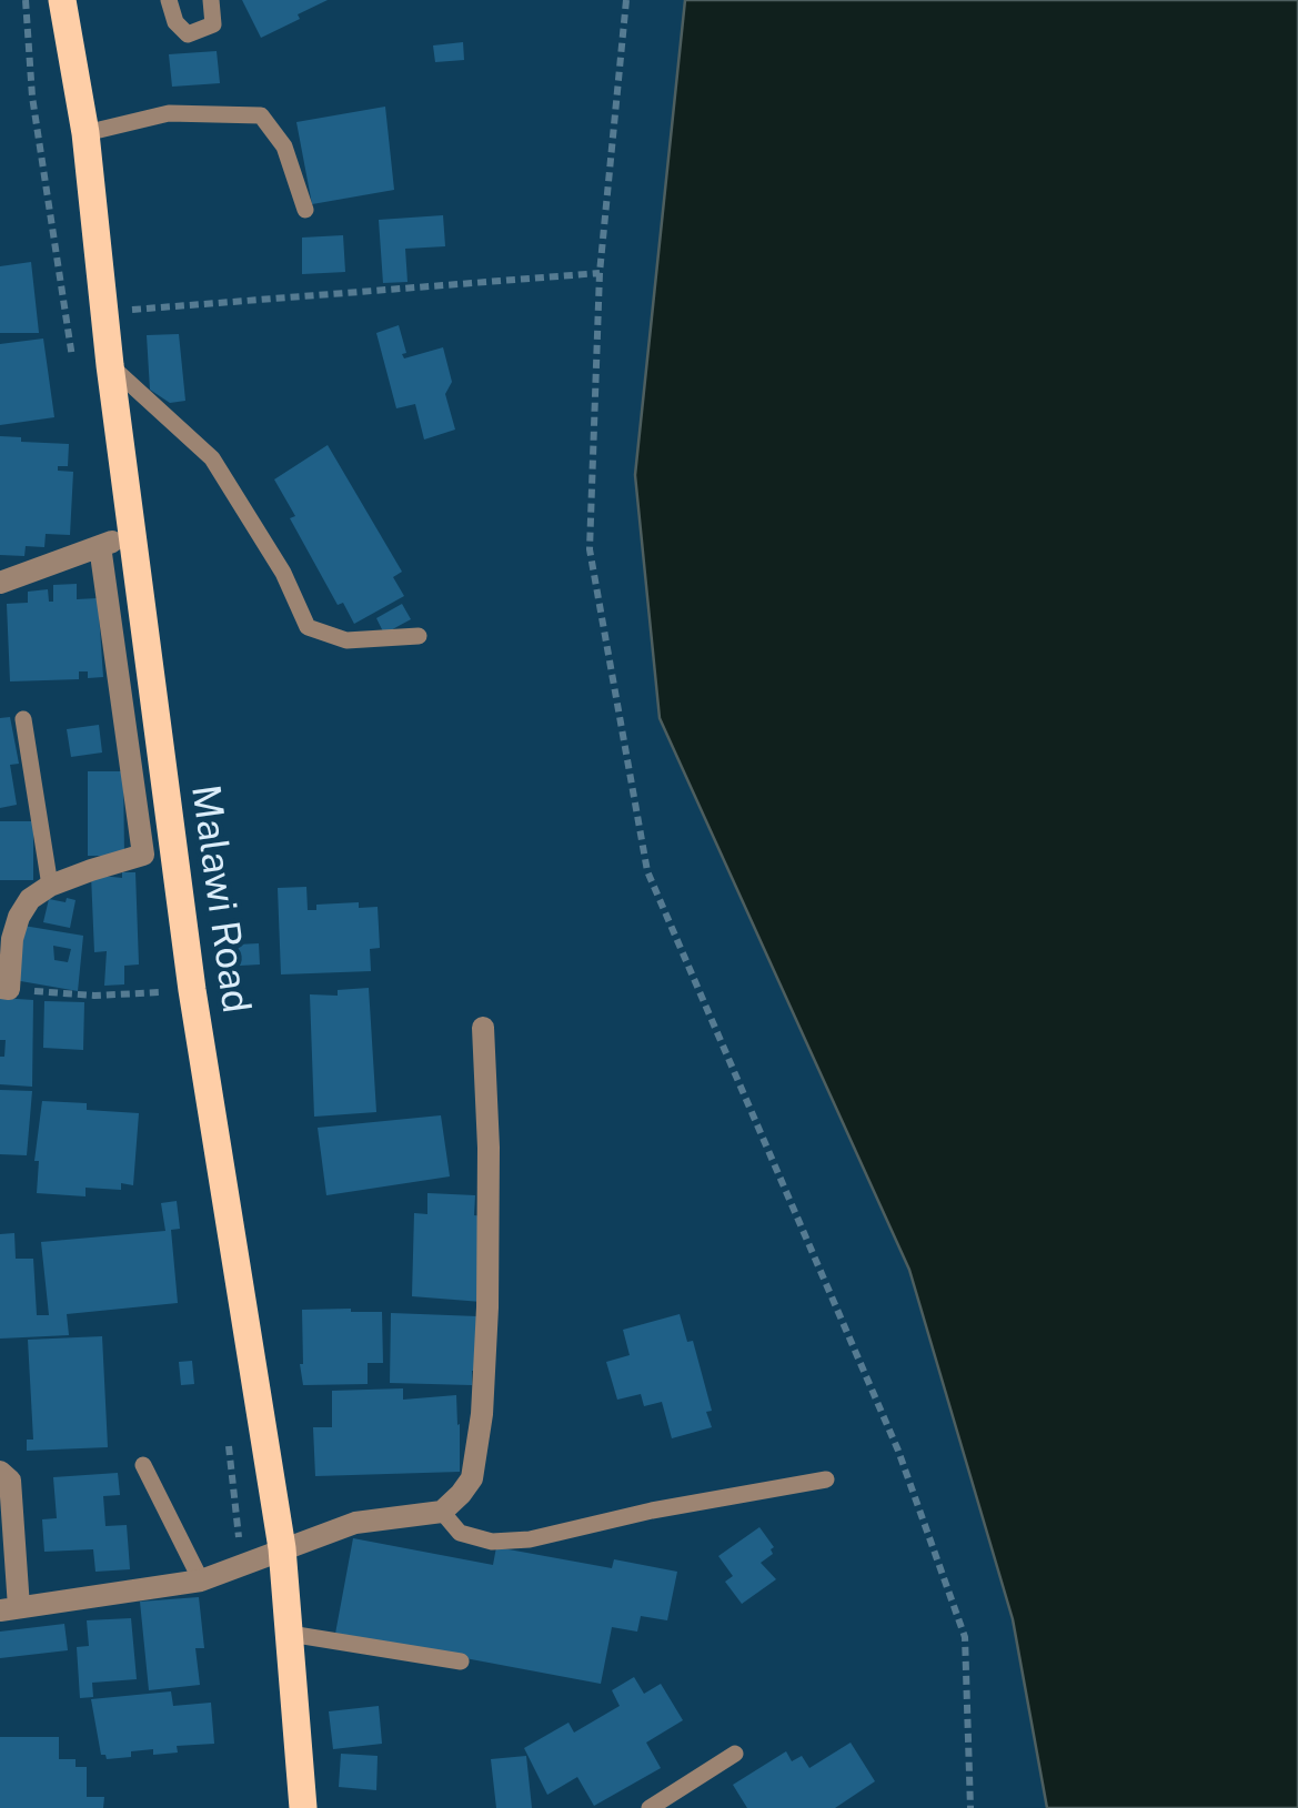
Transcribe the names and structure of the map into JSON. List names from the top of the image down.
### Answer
{
  "streets": {
    "main road": ["Malawi Road"]
  }
}
